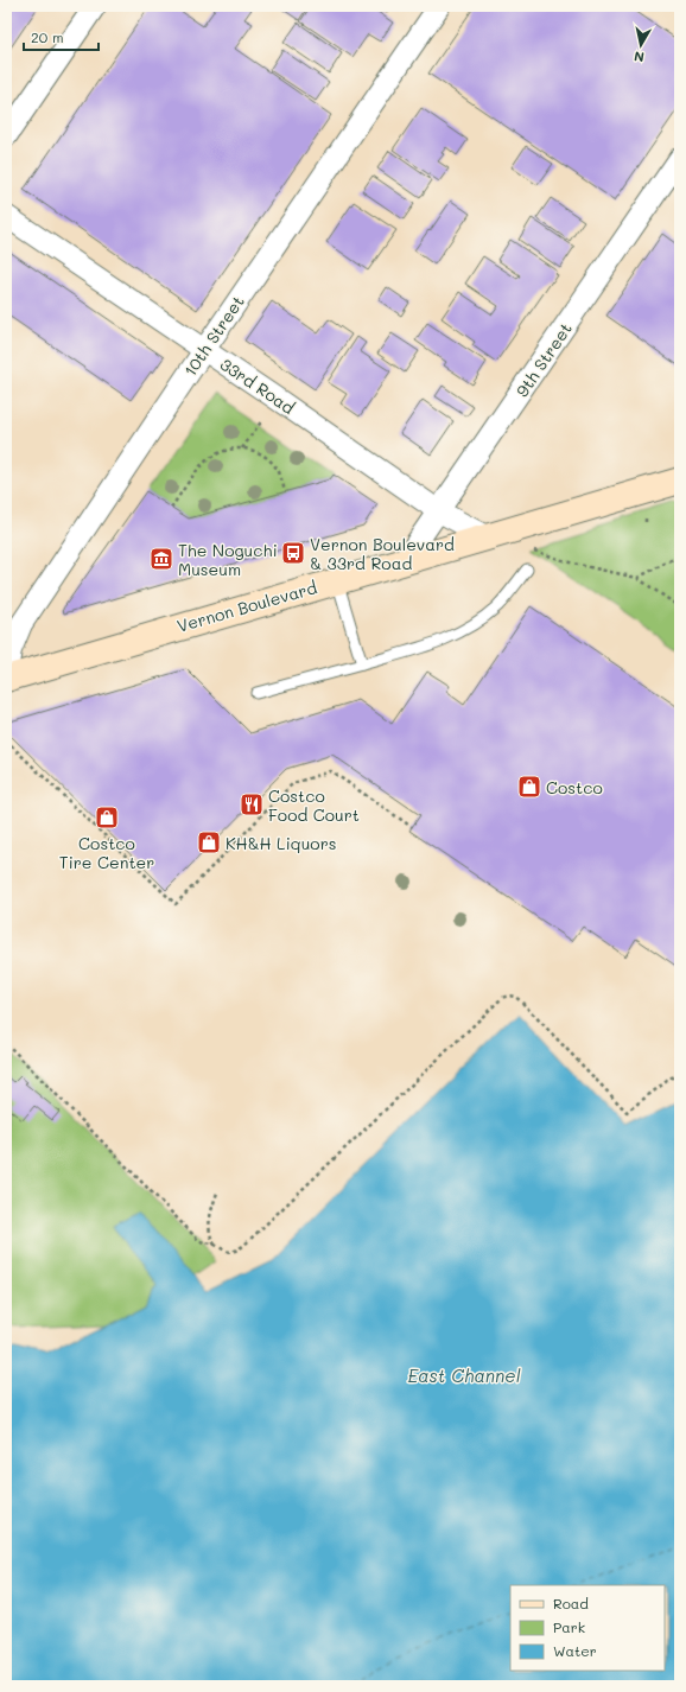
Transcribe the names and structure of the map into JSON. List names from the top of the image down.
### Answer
{
  "streets": {
    "main road": ["Vernon Boulevard"],
    "street": ["10th Street", "9th Street", "33rd Road"]
  },
  "crossings": [
    ["10th Street", "33rd Road"],
    ["10th Street", "Vernon Boulevard"],
    ["9th Street", "33rd Road"],
    ["9th Street", "Vernon Boulevard"],
    ["33rd Road", "Vernon Boulevard"]
  ],
  "water": ["East Channel"],
  "places": {
    "bus stop": ["Vernon Boulevard & 33rd Road"],
    "museum": ["The Noguchi Museum"],
    "shop": ["Costco", "Costco Tire Center", "KH&H Liquors"],
    "restaurant": ["Costco Food Court"]
  },
  "legend": ["Road", "Park", "Water"],
  "scale_bar": "20 m",
  "north": "bottom"
}
